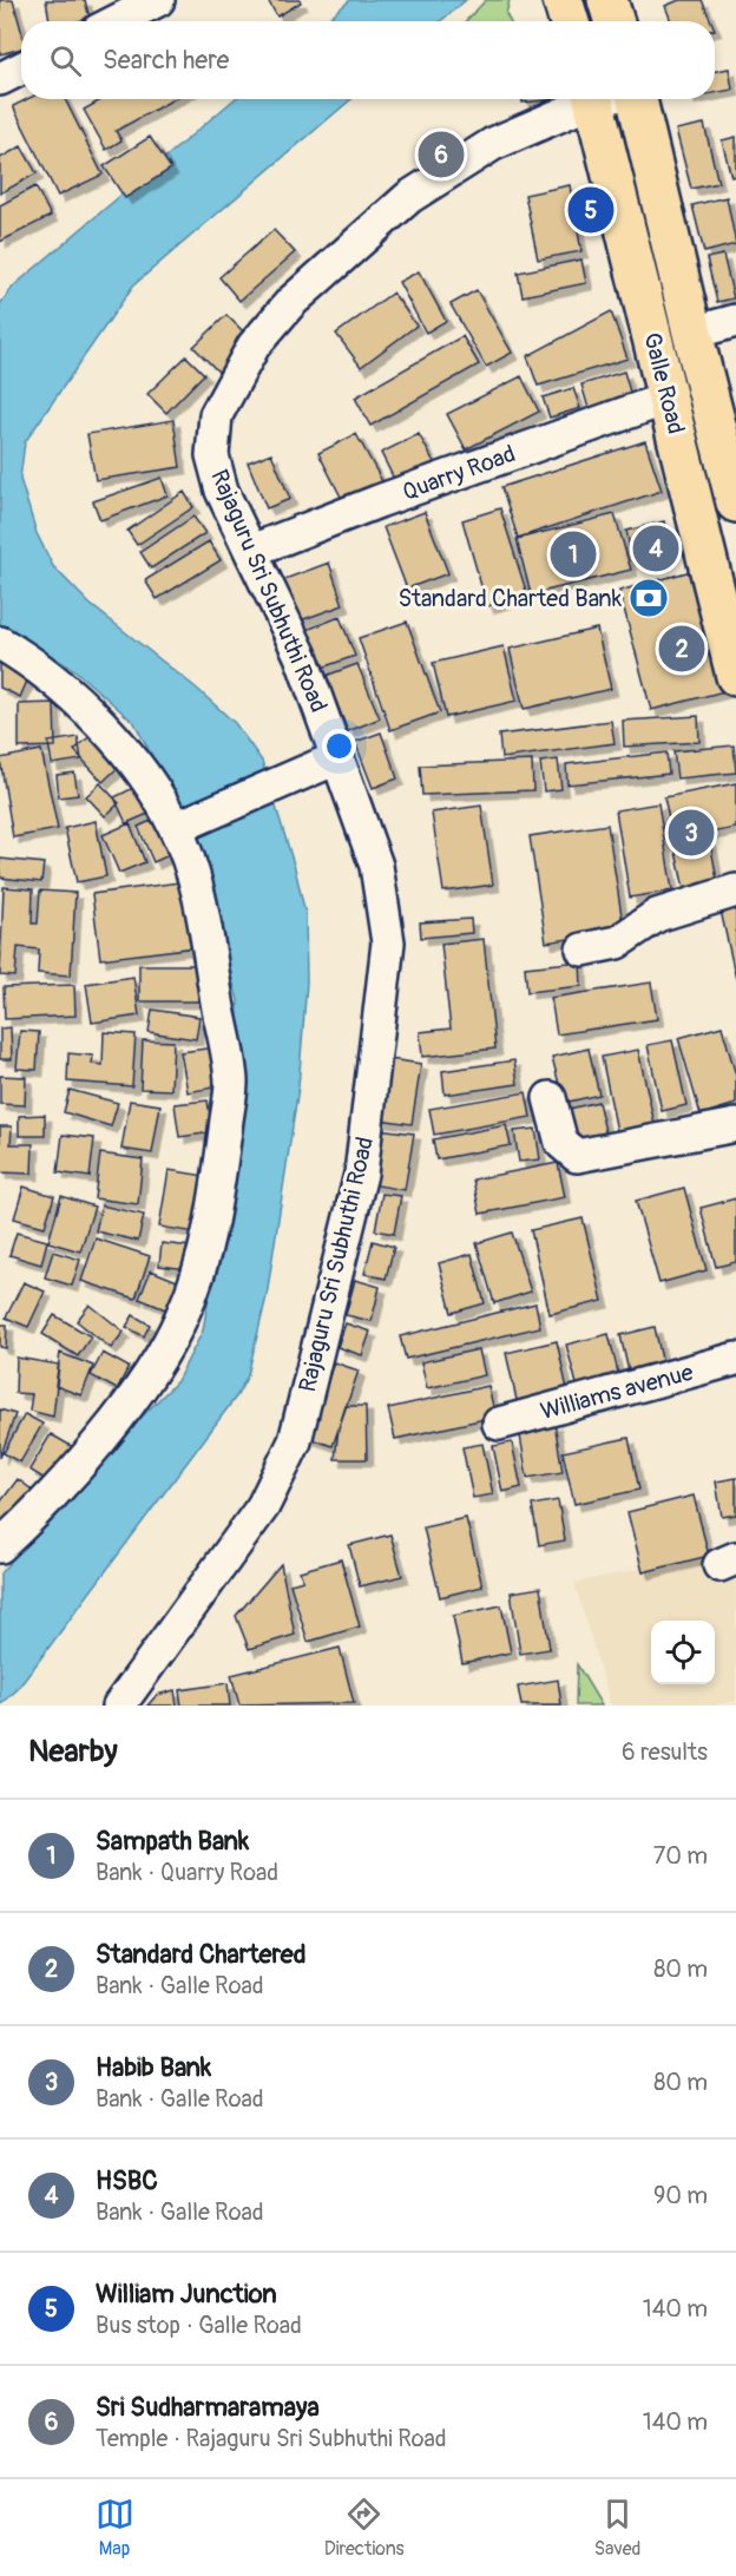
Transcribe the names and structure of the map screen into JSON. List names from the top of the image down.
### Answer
{
  "streets": {
    "highway": ["Galle Road"],
    "street": ["Quarry Road", "Rajaguru Sri Subhuthi Road", "Williams avenue"]
  },
  "crossings": [
    ["Galle Road", "Quarry Road"],
    ["Quarry Road", "Rajaguru Sri Subhuthi Road"]
  ],
  "places": {
    "bank": ["Standard Charted Bank"]
  },
  "page": {
    "search": "Search here",
    "pins": [
      "6",
      "5",
      "4",
      "1",
      "2",
      "3"
    ],
    "heading": ["Nearby", "6 results"],
    "list": [
      {
        "mark": "1",
        "name": "Sampath Bank",
        "note": "Bank · Quarry Road",
        "value": "70 m"
      },
      {
        "mark": "2",
        "name": "Standard Chartered",
        "note": "Bank · Galle Road",
        "value": "80 m"
      },
      {
        "mark": "3",
        "name": "Habib Bank",
        "note": "Bank · Galle Road",
        "value": "80 m"
      },
      {
        "mark": "4",
        "name": "HSBC",
        "note": "Bank · Galle Road",
        "value": "90 m"
      },
      {
        "mark": "5",
        "name": "William Junction",
        "note": "Bus stop · Galle Road",
        "value": "140 m"
      },
      {
        "mark": "6",
        "name": "Sri Sudharmaramaya",
        "note": "Temple · Rajaguru Sri Subhuthi Road",
        "value": "140 m"
      }
    ],
    "nav": ["Map", "Directions", "Saved"]
  }
}
